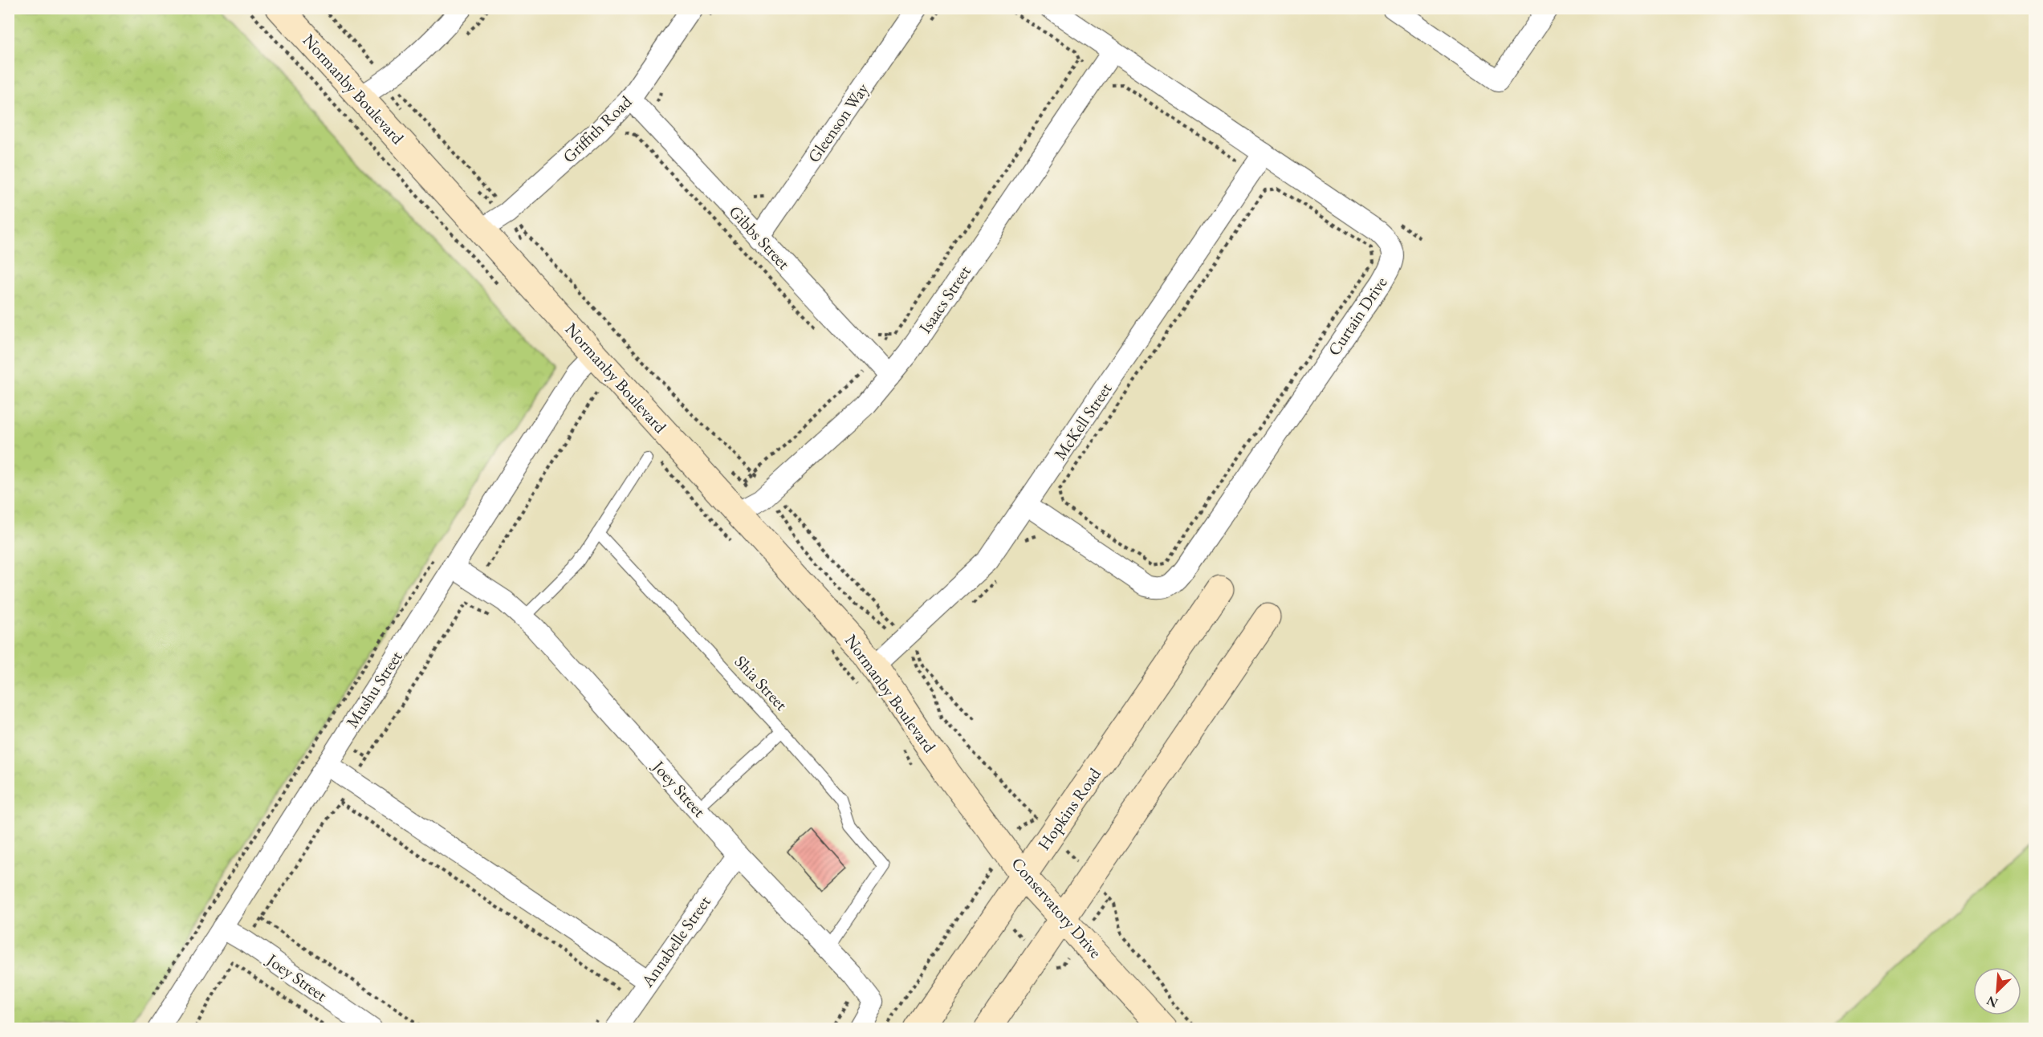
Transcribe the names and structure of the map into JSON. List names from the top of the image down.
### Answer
{
  "streets": {
    "street": [
      "Normanby Boulevard",
      "Gleenson Way",
      "Griffith Road",
      "Gibbs Street",
      "Isaacs Street",
      "Curtain Drive",
      "McKell Street",
      "Mushu Street",
      "Joey Street",
      "Hopkins Road",
      "Conservatory Drive",
      "Annabelle Street"
    ],
    "lane": ["Shia Street"]
  },
  "crossings": [
    ["Normanby Boulevard", "Griffith Road"],
    ["Normanby Boulevard", "Isaacs Street"],
    ["Normanby Boulevard", "McKell Street"],
    ["Normanby Boulevard", "Mushu Street"],
    ["Normanby Boulevard", "Conservatory Drive"],
    ["Gleenson Way", "Gibbs Street"],
    ["Griffith Road", "Gibbs Street"],
    ["Gibbs Street", "Isaacs Street"],
    ["Isaacs Street", "Curtain Drive"],
    ["Curtain Drive", "McKell Street"],
    ["Shia Street", "Joey Street"],
    ["Mushu Street", "Joey Street"],
    ["Joey Street", "Annabelle Street"],
    ["Hopkins Road", "Conservatory Drive"]
  ],
  "north": "bottom left"
}
